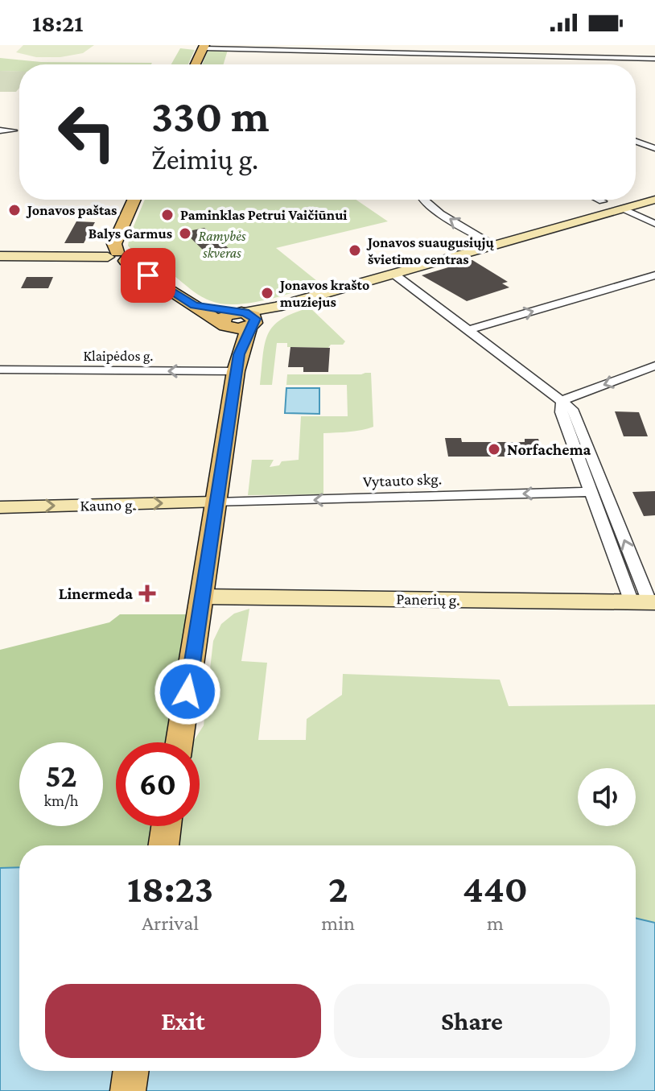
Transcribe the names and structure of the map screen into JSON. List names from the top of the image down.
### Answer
{
  "streets": {
    "main road": ["Kauno g.", "Panerių g."],
    "street": ["Klaipėdos g.", "Vytauto skg."]
  },
  "crossings": [
    ["Vytauto skg.", "Kauno g."]
  ],
  "one_way": ["Klaipėdos g.", "Vytauto skg.", "Kauno g."],
  "parks": ["Ramybės skveras"],
  "places": {
    "other": [
      "Jonavos paštas",
      "Paminklas Petrui Vaičiūnui",
      "Balys Garmus",
      "Jonavos suaugusiųjų švietimo centras",
      "Jonavos krašto muziejus",
      "Norfachema"
    ],
    "health": ["Linermeda"]
  },
  "page": {
    "status": "18:21",
    "turn": ["330 m", "Žeimių g."],
    "speed": "52 km/h",
    "limit": "60",
    "eta": [
      "18:23",
      "Arrival",
      "2",
      "min",
      "440",
      "m"
    ],
    "buttons": ["Exit", "Share"]
  }
}
